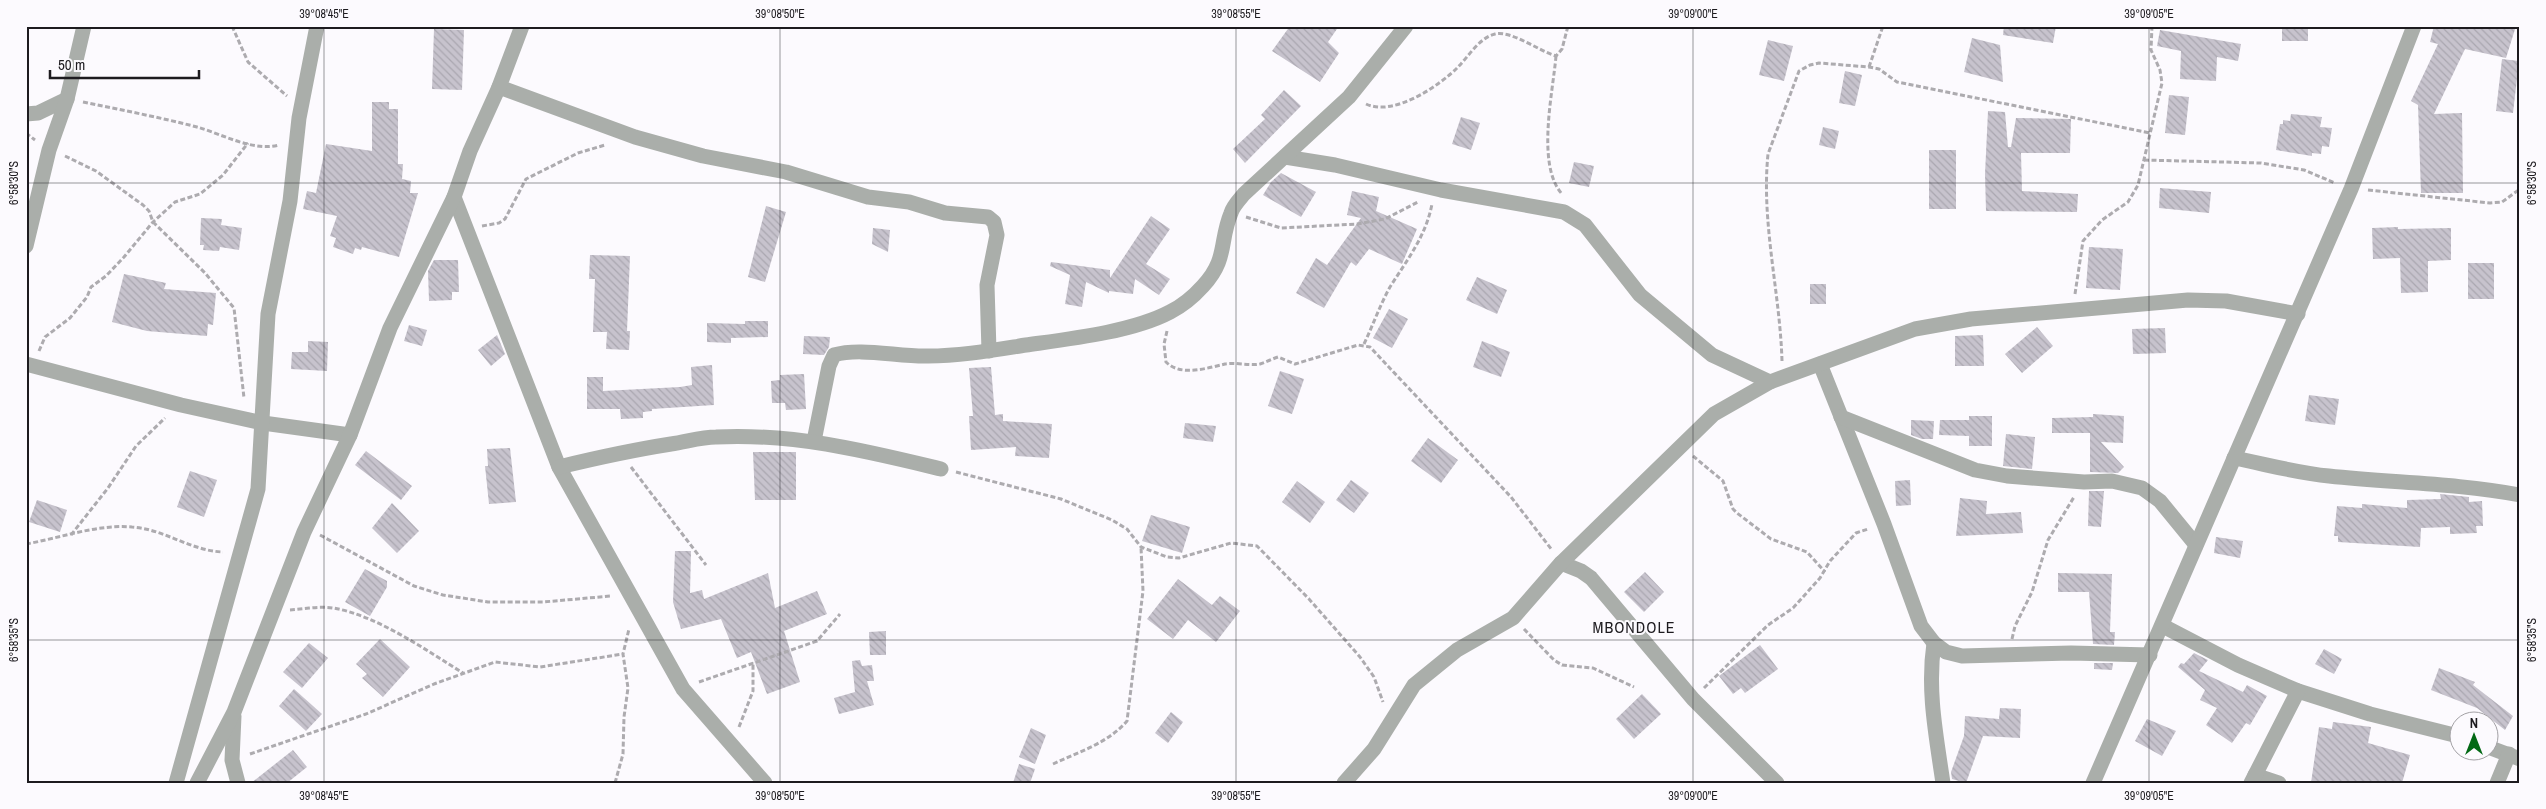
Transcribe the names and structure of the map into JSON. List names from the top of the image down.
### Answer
{
  "districts": ["MBONDOLE"],
  "scale_bar": "50 m",
  "north": "top",
  "coordinates": [
    "39°08'45\"E",
    "39°08'50\"E",
    "39°08'55\"E",
    "39°09'00\"E",
    "39°09'05\"E",
    "6°58'30\"S",
    "6°58'35\"S"
  ]
}
